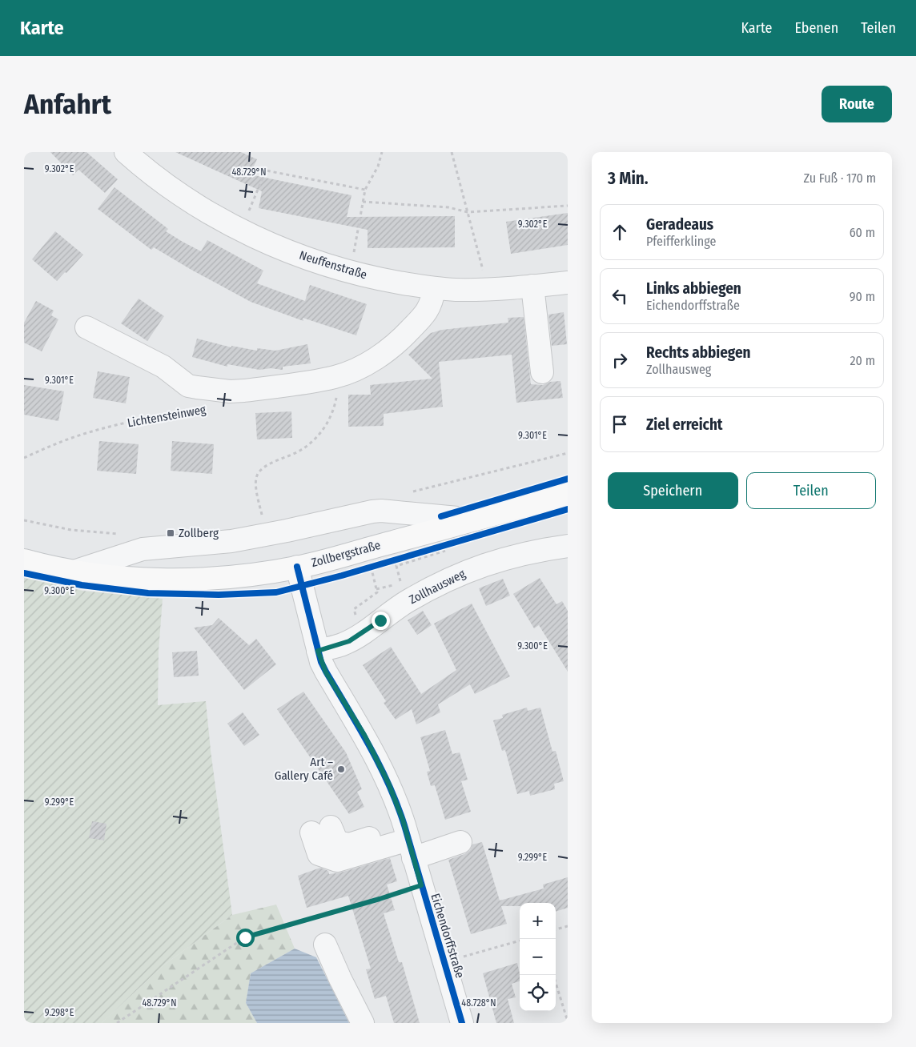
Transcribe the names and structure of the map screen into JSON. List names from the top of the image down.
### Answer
{
  "streets": {
    "main road": ["Zollbergstraße"],
    "street": [
      "Neuffenstraße",
      "Lichtensteinweg",
      "Zollhausweg",
      "Eichendorffstraße"
    ]
  },
  "crossings": [
    ["Neuffenstraße", "Lichtensteinweg"],
    ["Zollbergstraße", "Eichendorffstraße"],
    ["Zollhausweg", "Eichendorffstraße"]
  ],
  "places": {
    "transit": ["Zollberg"],
    "other": ["Art – Gallery Café"]
  },
  "page": {
    "header": "Karte",
    "nav": ["Karte", "Ebenen", "Teilen"],
    "buttons": [
      "Route",
      ["Speichern", "Teilen"]
    ],
    "title": "Anfahrt",
    "heading": ["3 Min.", "Zu Fuß · 170 m"],
    "list": [
      ["Geradeaus", "Pfeifferklinge", "60 m"],
      ["Links abbiegen", "Eichendorffstraße", "90 m"],
      ["Rechts abbiegen", "Zollhausweg", "20 m"],
      "Ziel erreicht"
    ],
    "map_buttons": ["+", "−"]
  },
  "coordinates": [
    "9.302°E",
    "48.729°N",
    "9.301°E",
    "9.300°E",
    "9.299°E",
    "48.728°N",
    "9.298°E"
  ]
}
